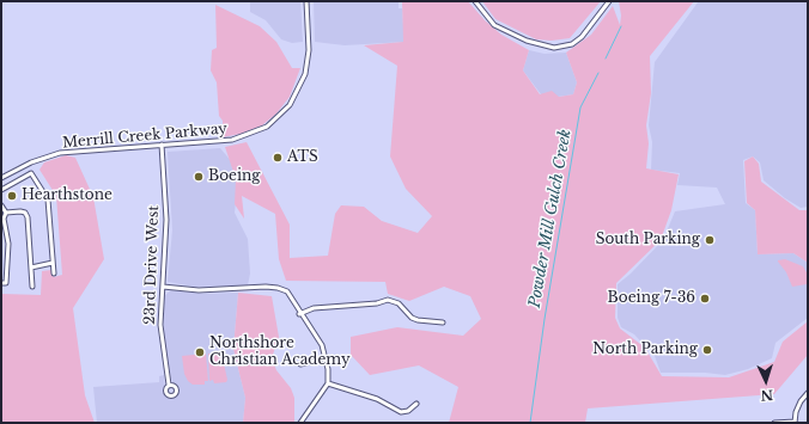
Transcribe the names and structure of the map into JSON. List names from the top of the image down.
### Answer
{
  "streets": {
    "street": ["Merrill Creek Parkway", "23rd Drive West"]
  },
  "crossings": [
    ["Merrill Creek Parkway", "23rd Drive West"]
  ],
  "water": ["Powder Mill Gulch Creek"],
  "places": [
    "ATS",
    "Boeing",
    "Hearthstone",
    "South Parking",
    "Boeing 7-36",
    "North Parking",
    "Northshore Christian Academy"
  ],
  "north": "bottom"
}
